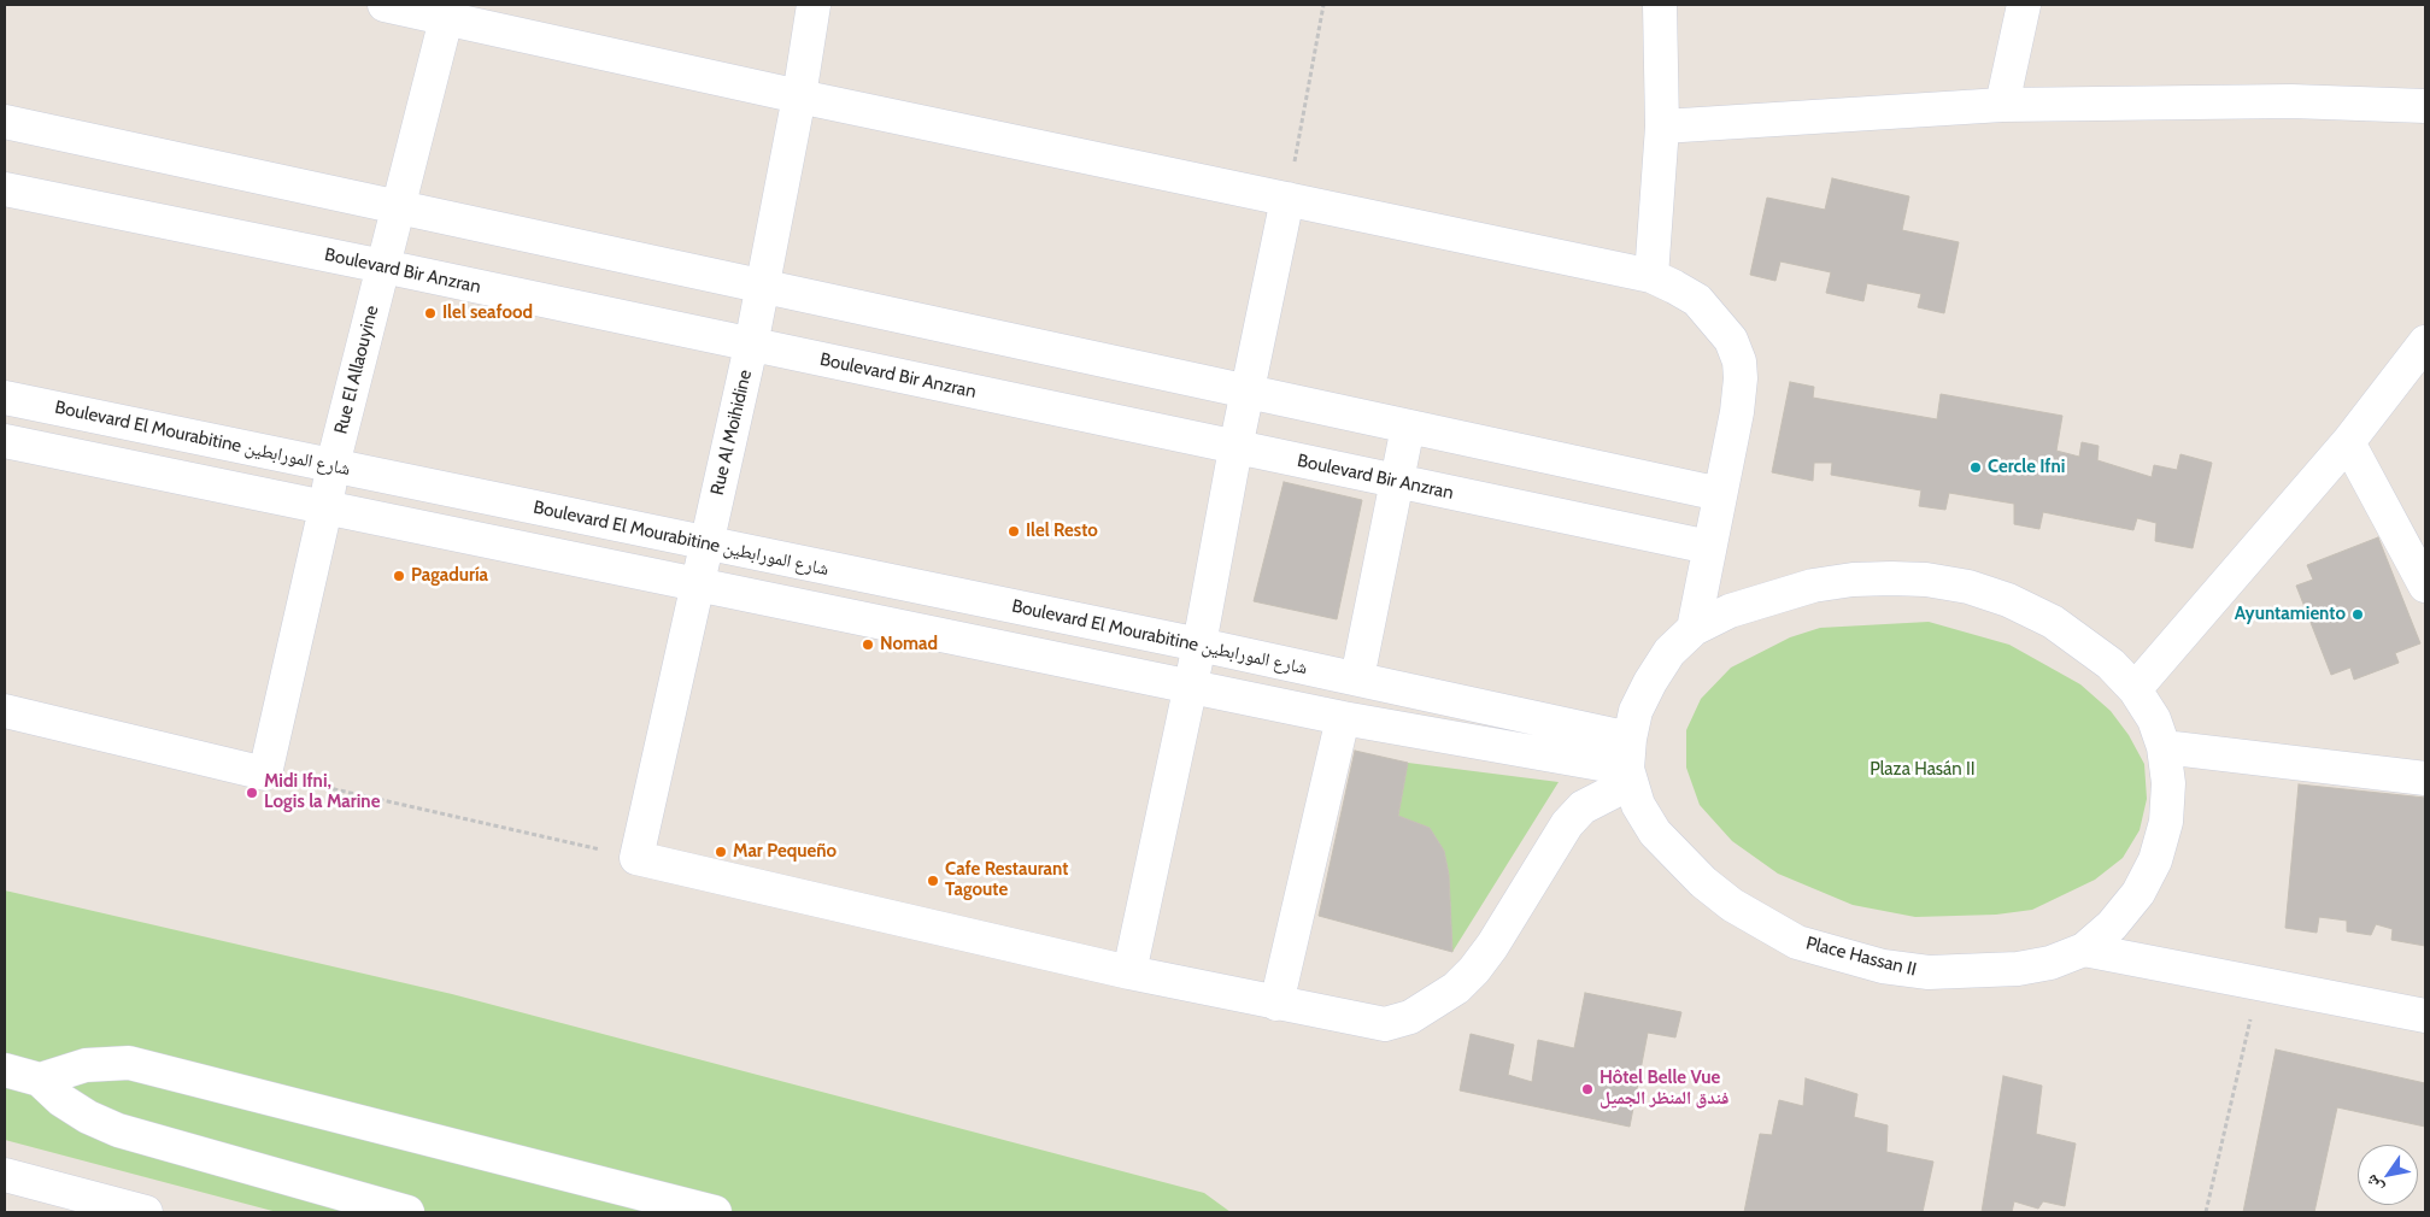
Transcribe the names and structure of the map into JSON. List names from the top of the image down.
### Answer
{
  "streets": {
    "street": [
      "Boulevard Bir Anzran",
      "Rue El Allaouyine",
      "Rue Al Moihidine",
      "Boulevard El Mourabitine شارع المورابطين",
      "Place Hassan II"
    ]
  },
  "crossings": [
    ["Boulevard Bir Anzran", "Rue El Allaouyine"],
    ["Boulevard Bir Anzran", "Rue Al Moihidine"],
    ["Rue El Allaouyine", "Boulevard El Mourabitine شارع المورابطين"],
    ["Rue Al Moihidine", "Boulevard El Mourabitine شارع المورابطين"],
    ["Boulevard El Mourabitine شارع المورابطين", "Place Hassan II"]
  ],
  "parks": ["Plaza Hasán II"],
  "places": [
    "Ilel seafood",
    "Cercle Ifni",
    "Ilel Resto",
    "Pagaduría",
    "Ayuntamiento",
    "Nomad",
    "Midi Ifni, Logis la Marine",
    "Mar Pequeño",
    "Cafe Restaurant Tagoute",
    "Hôtel Belle Vue فندق المنظر الجميل"
  ],
  "north": "bottom left"
}
